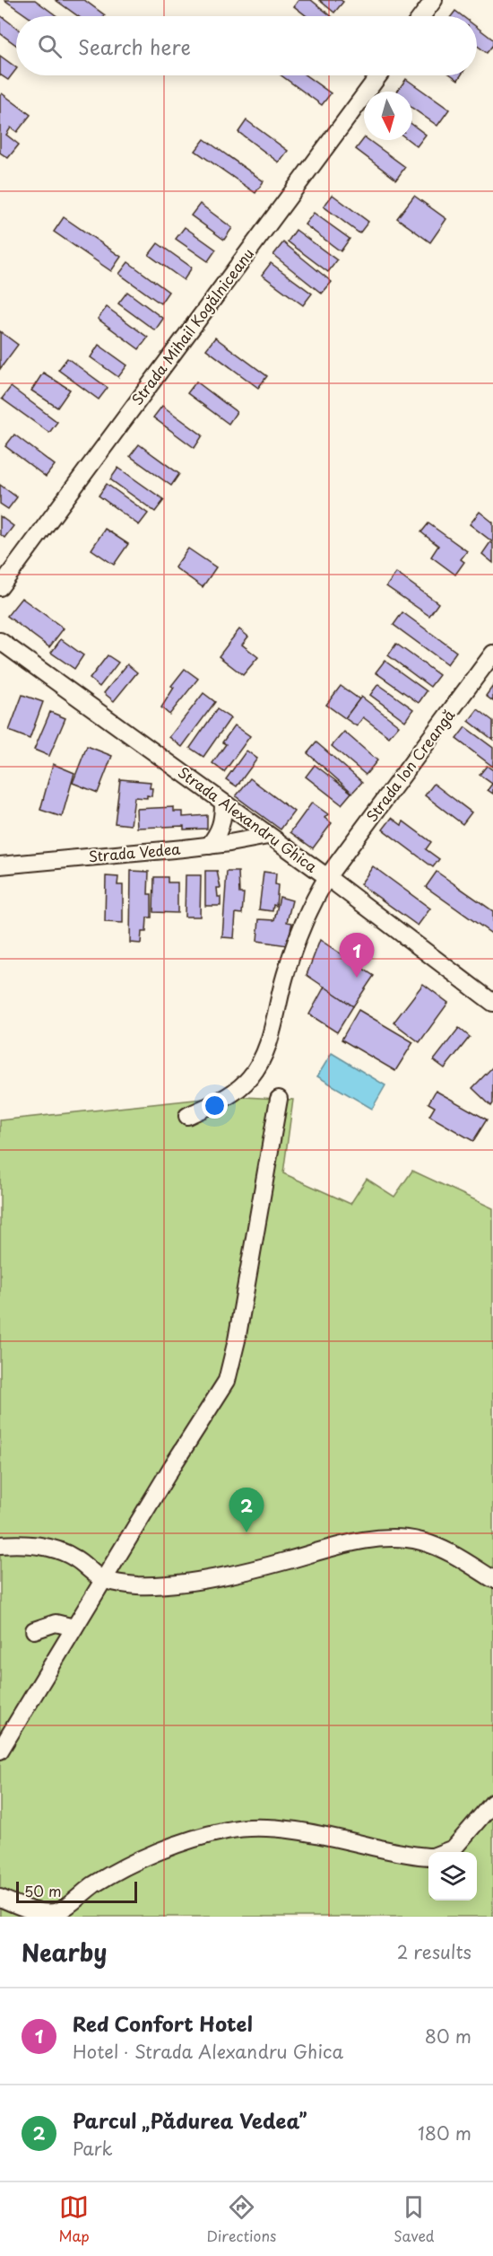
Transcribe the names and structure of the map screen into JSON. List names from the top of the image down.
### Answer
{
  "streets": {
    "street": [
      "Strada Mihail Kogălniceanu",
      "Strada Ion Creangă",
      "Strada Alexandru Ghica",
      "Strada Vedea"
    ]
  },
  "crossings": [
    ["Strada Ion Creangă", "Strada Alexandru Ghica"],
    ["Strada Alexandru Ghica", "Strada Vedea"]
  ],
  "scale_bar": "50 m",
  "north": "bottom",
  "page": {
    "search": "Search here",
    "pins": ["1", "2"],
    "scale": "50 m",
    "heading": ["Nearby", "2 results"],
    "list": [
      {
        "mark": "1",
        "name": "Red Confort Hotel",
        "note": "Hotel · Strada Alexandru Ghica",
        "value": "80 m"
      },
      {
        "mark": "2",
        "name": "Parcul „Pădurea Vedea”",
        "note": "Park",
        "value": "180 m"
      }
    ],
    "nav": ["Map", "Directions", "Saved"]
  }
}
